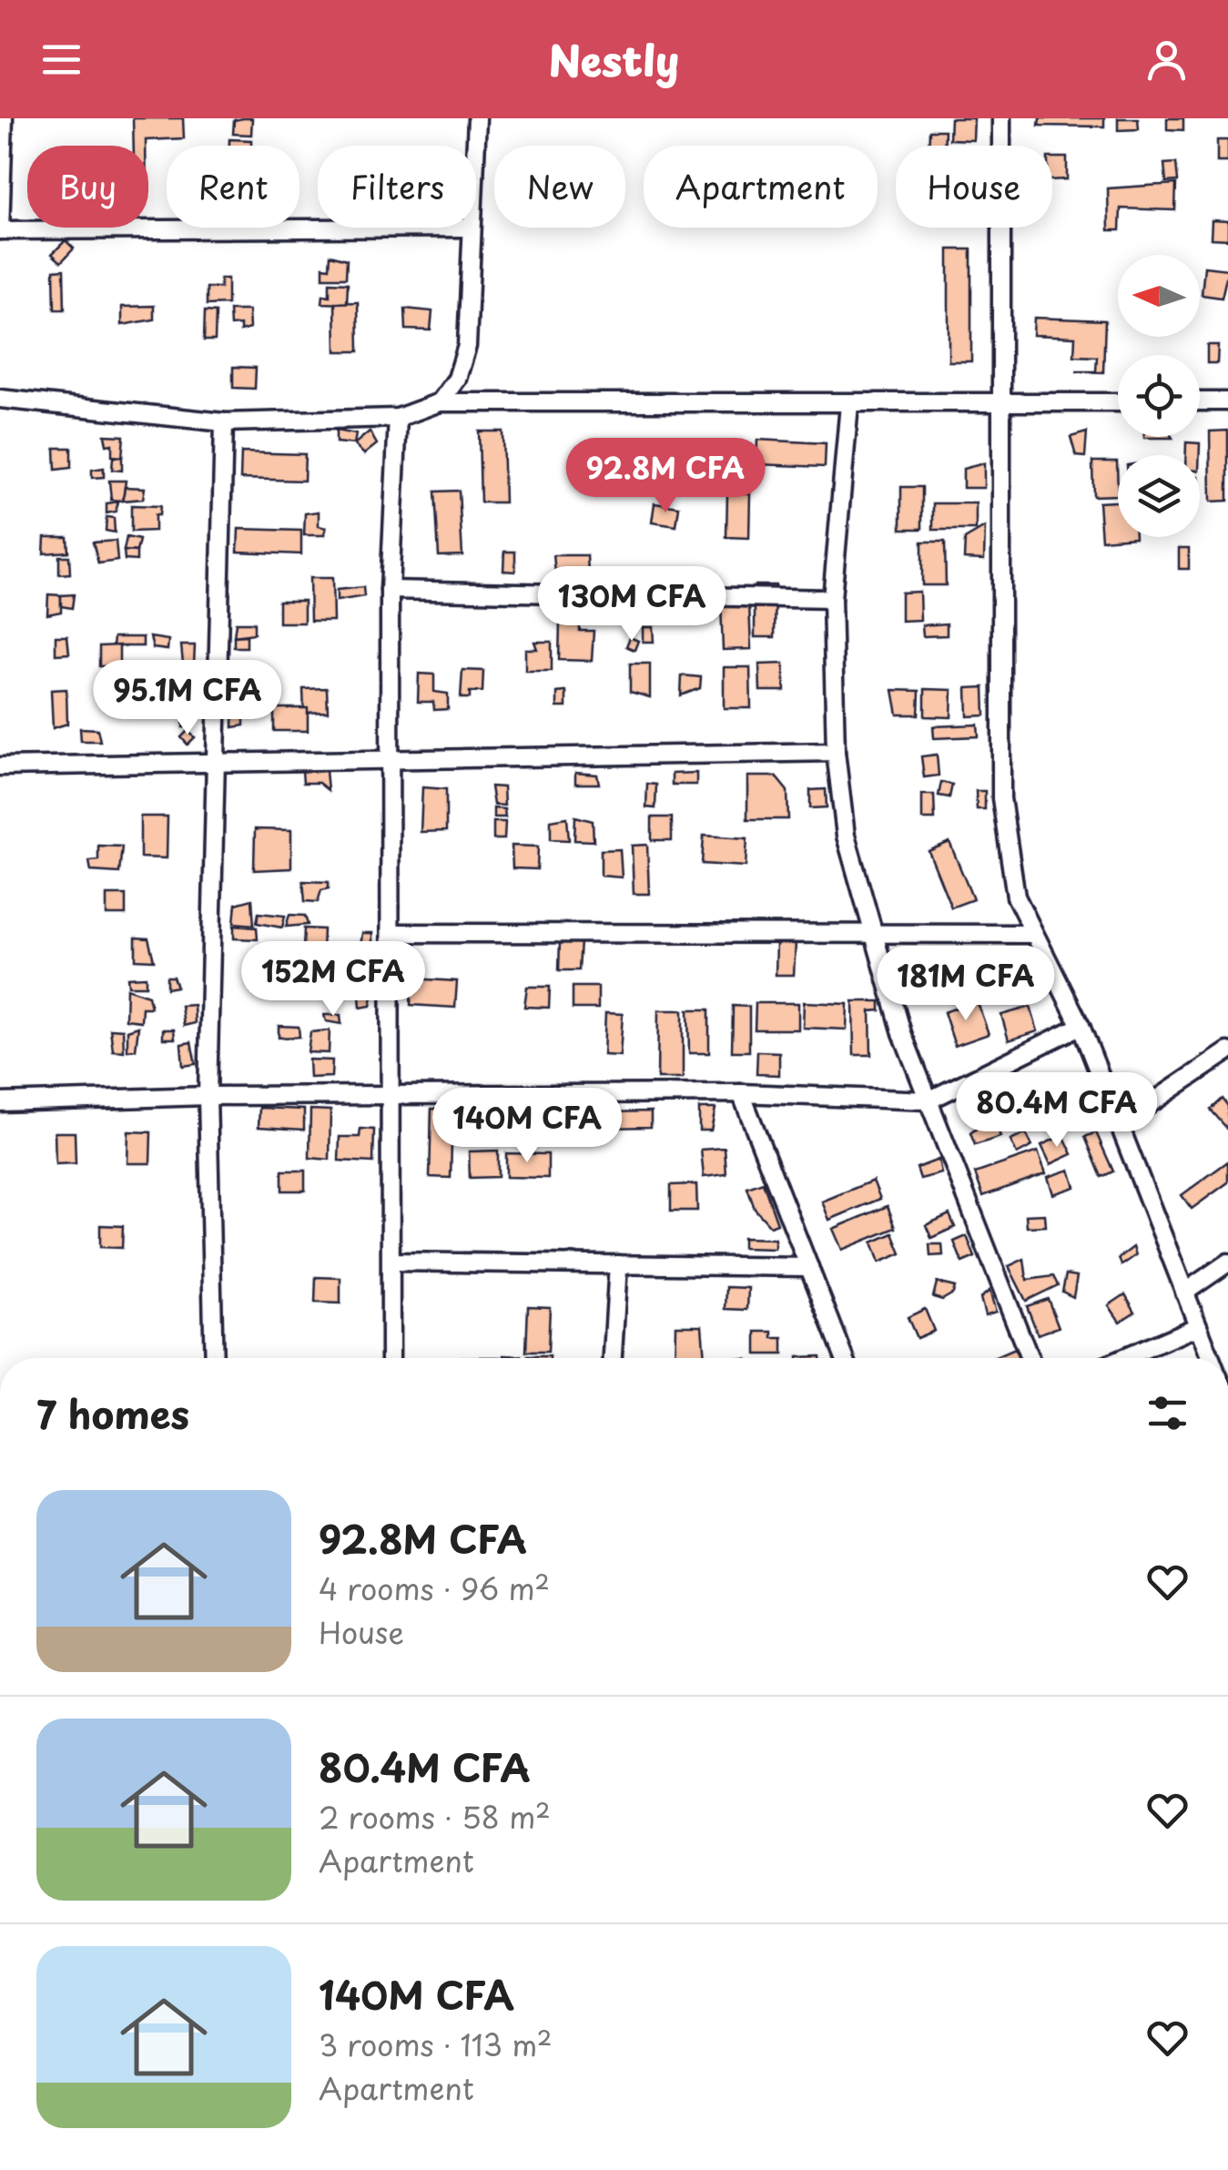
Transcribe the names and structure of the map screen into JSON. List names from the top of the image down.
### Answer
{
  "north": "left",
  "page": {
    "header": "Nestly",
    "chip": [
      "Buy",
      "Rent",
      "Filters",
      "New",
      "Apartment",
      "House"
    ],
    "price": [
      "92.8M CFA",
      "130M CFA",
      "95.1M CFA",
      "152M CFA",
      "181M CFA",
      "80.4M CFA",
      "140M CFA"
    ],
    "heading": "7 homes",
    "list": [
      {
        "name": "92.8M CFA",
        "note": "4 rooms · 96 m² · House"
      },
      {
        "name": "80.4M CFA",
        "note": "2 rooms · 58 m² · Apartment"
      },
      {
        "name": "140M CFA",
        "note": "3 rooms · 113 m² · Apartment"
      }
    ]
  }
}
